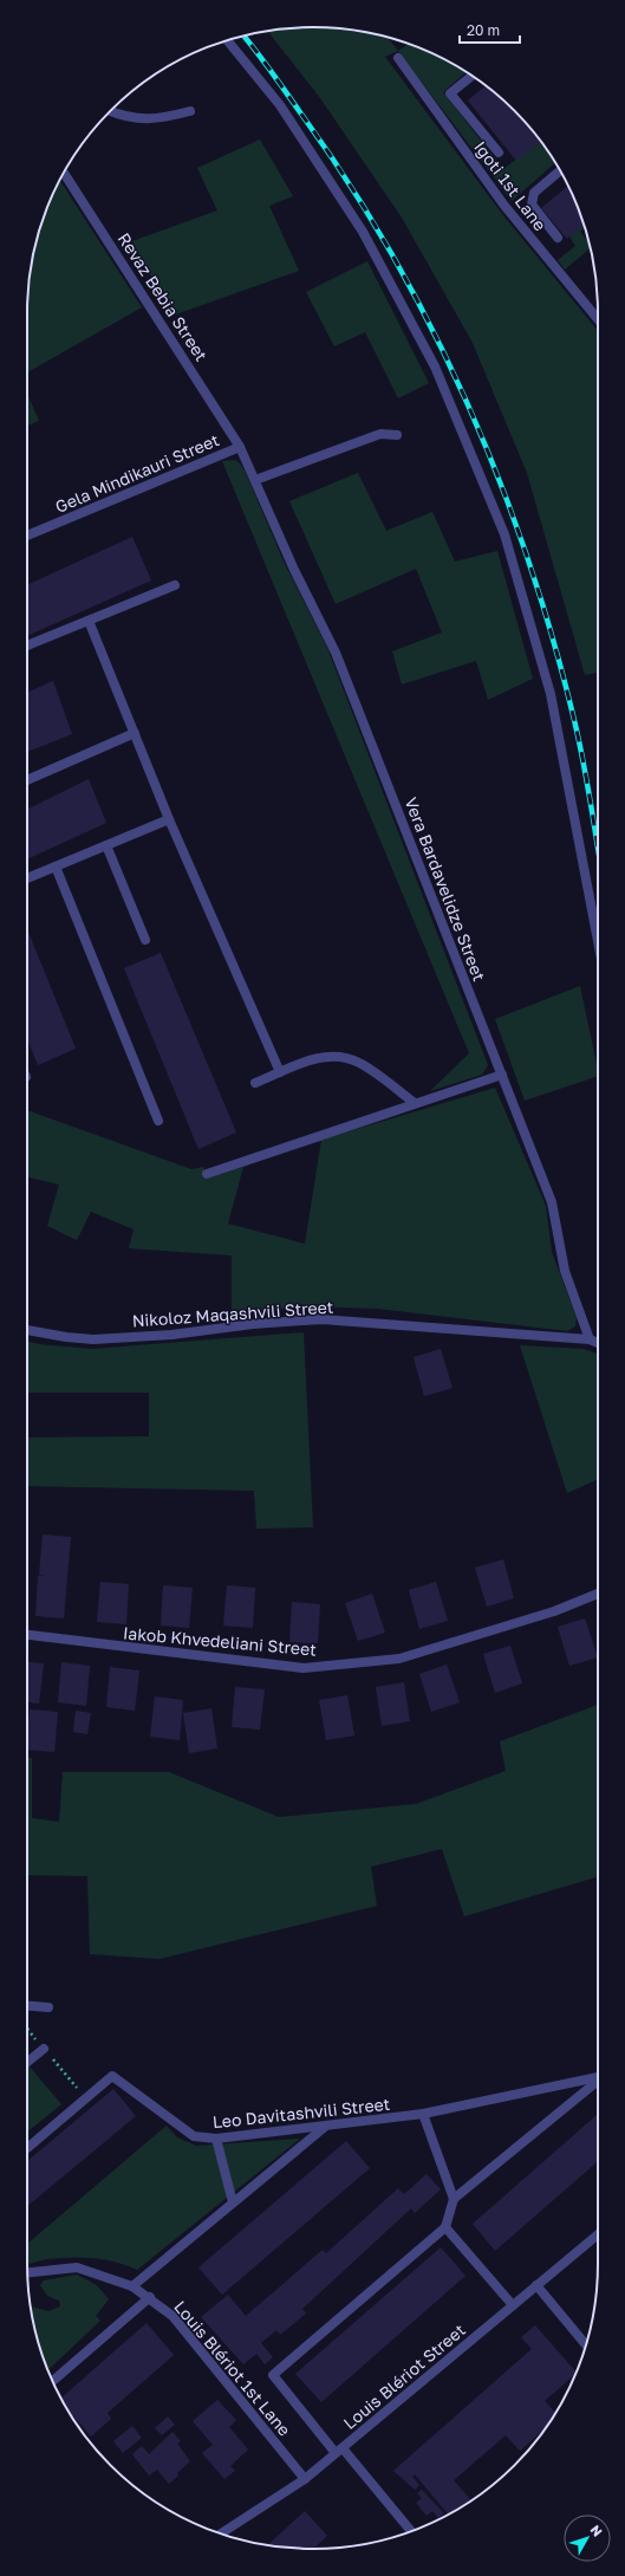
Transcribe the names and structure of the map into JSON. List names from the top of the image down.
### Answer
{
  "streets": {
    "street": [
      "Igoti 1st Lane",
      "Revaz Bebia Street",
      "Gela Mindikauri Street",
      "Vera Bardavelidze Street",
      "Nikoloz Maqashvili Street",
      "Iakob Khvedeliani Street",
      "Leo Davitashvili Street",
      "Louis Blériot 1st Lane",
      "Louis Blériot Street"
    ]
  },
  "crossings": [
    ["Revaz Bebia Street", "Gela Mindikauri Street"],
    ["Revaz Bebia Street", "Vera Bardavelidze Street"],
    ["Gela Mindikauri Street", "Vera Bardavelidze Street"],
    ["Vera Bardavelidze Street", "Nikoloz Maqashvili Street"],
    ["Louis Blériot 1st Lane", "Louis Blériot Street"]
  ],
  "scale_bar": "20 m",
  "north": "top right"
}
